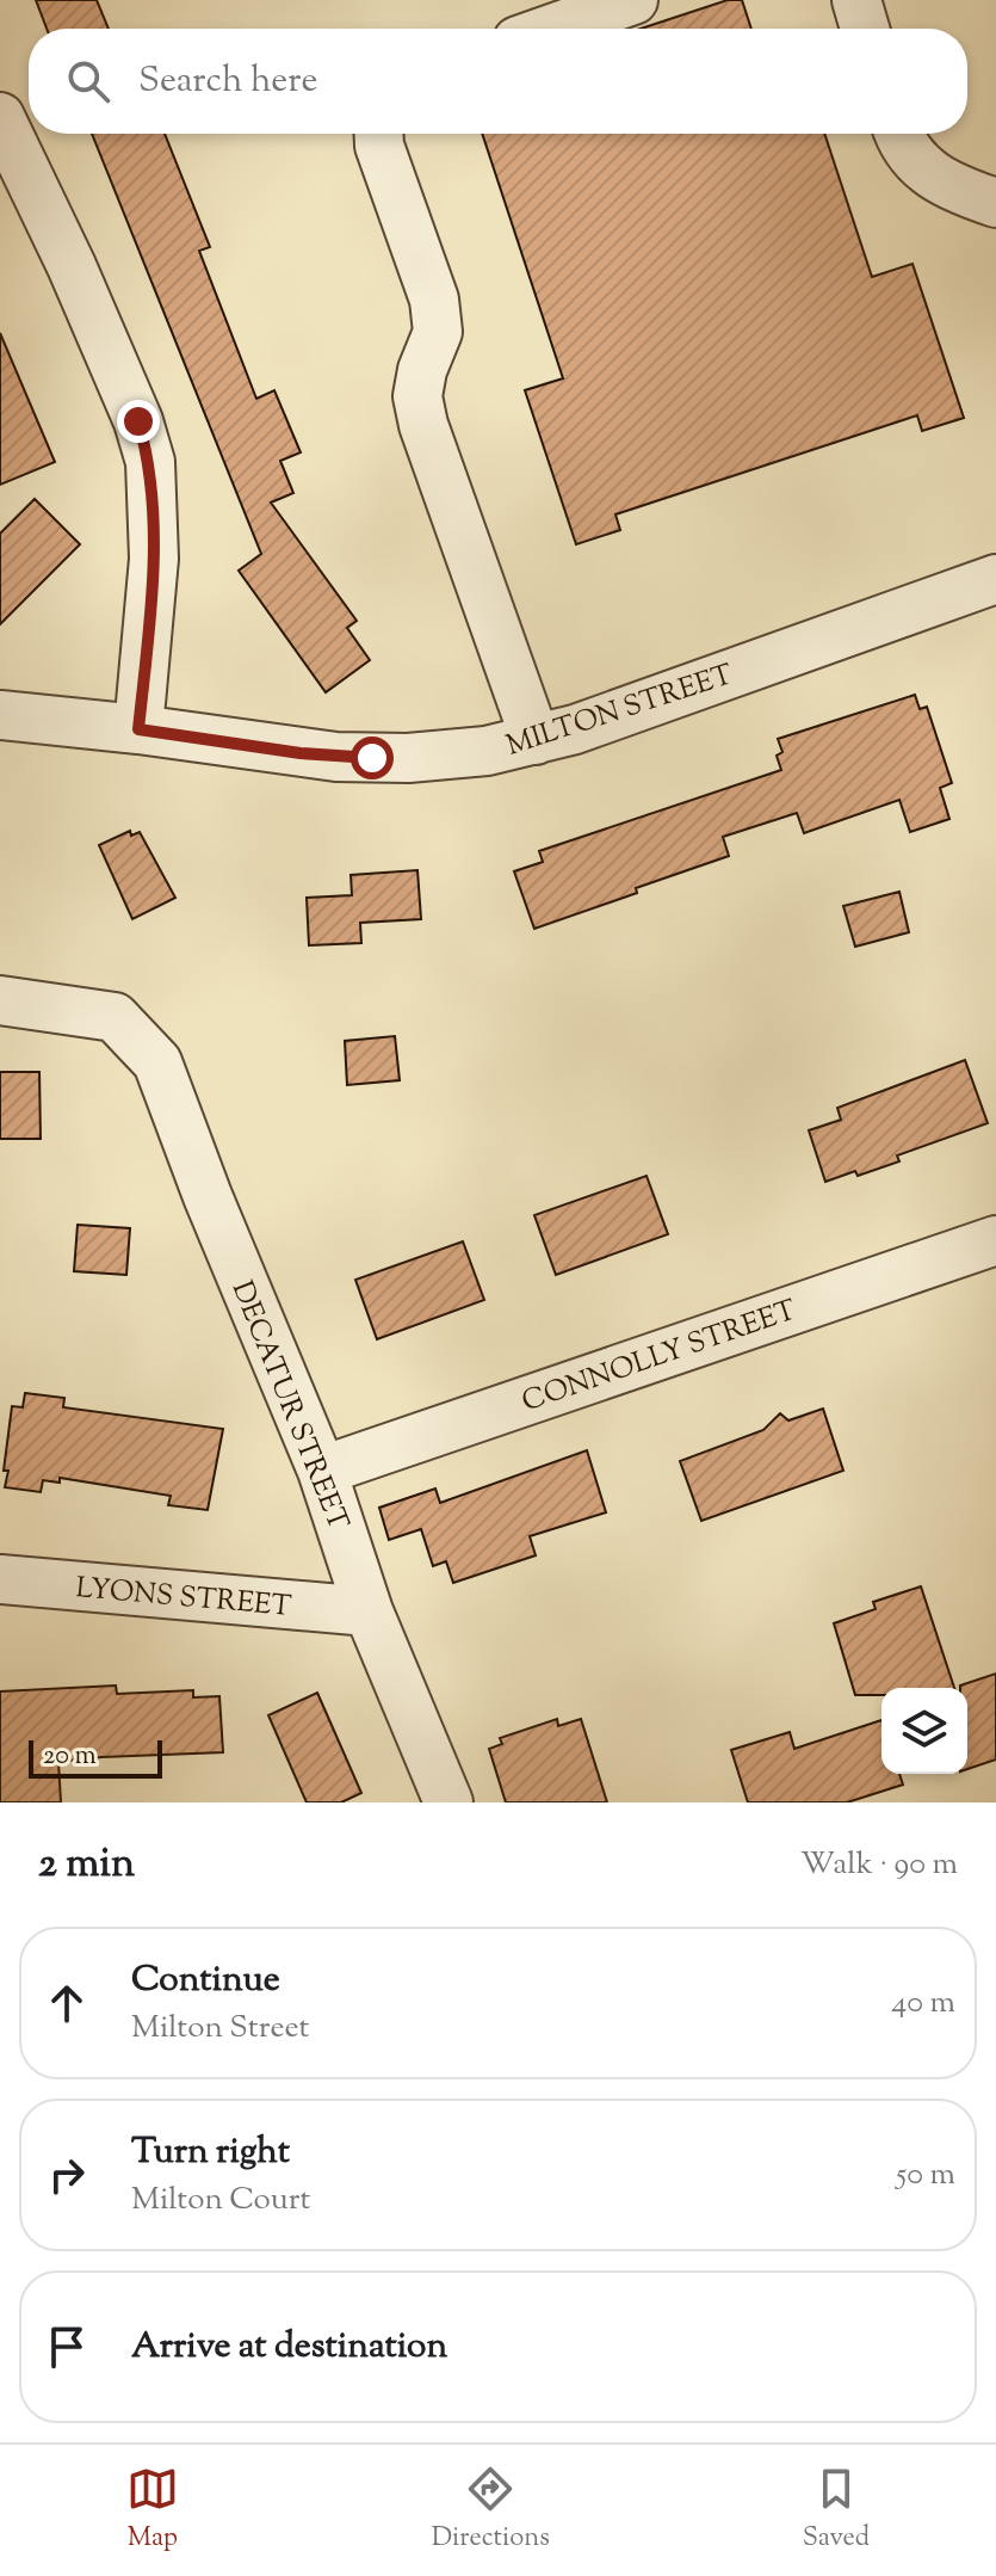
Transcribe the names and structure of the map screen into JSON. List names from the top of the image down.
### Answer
{
  "streets": {
    "street": [
      "MILTON STREET",
      "CONNOLLY STREET",
      "DECATUR STREET",
      "LYONS STREET"
    ]
  },
  "crossings": [
    ["CONNOLLY STREET", "DECATUR STREET"],
    ["DECATUR STREET", "LYONS STREET"]
  ],
  "scale_bar": "20 m",
  "page": {
    "search": "Search here",
    "scale": "20 m",
    "heading": ["2 min", "Walk · 90 m"],
    "list": [
      ["Continue", "Milton Street", "40 m"],
      ["Turn right", "Milton Court", "50 m"],
      "Arrive at destination"
    ],
    "nav": ["Map", "Directions", "Saved"]
  }
}
